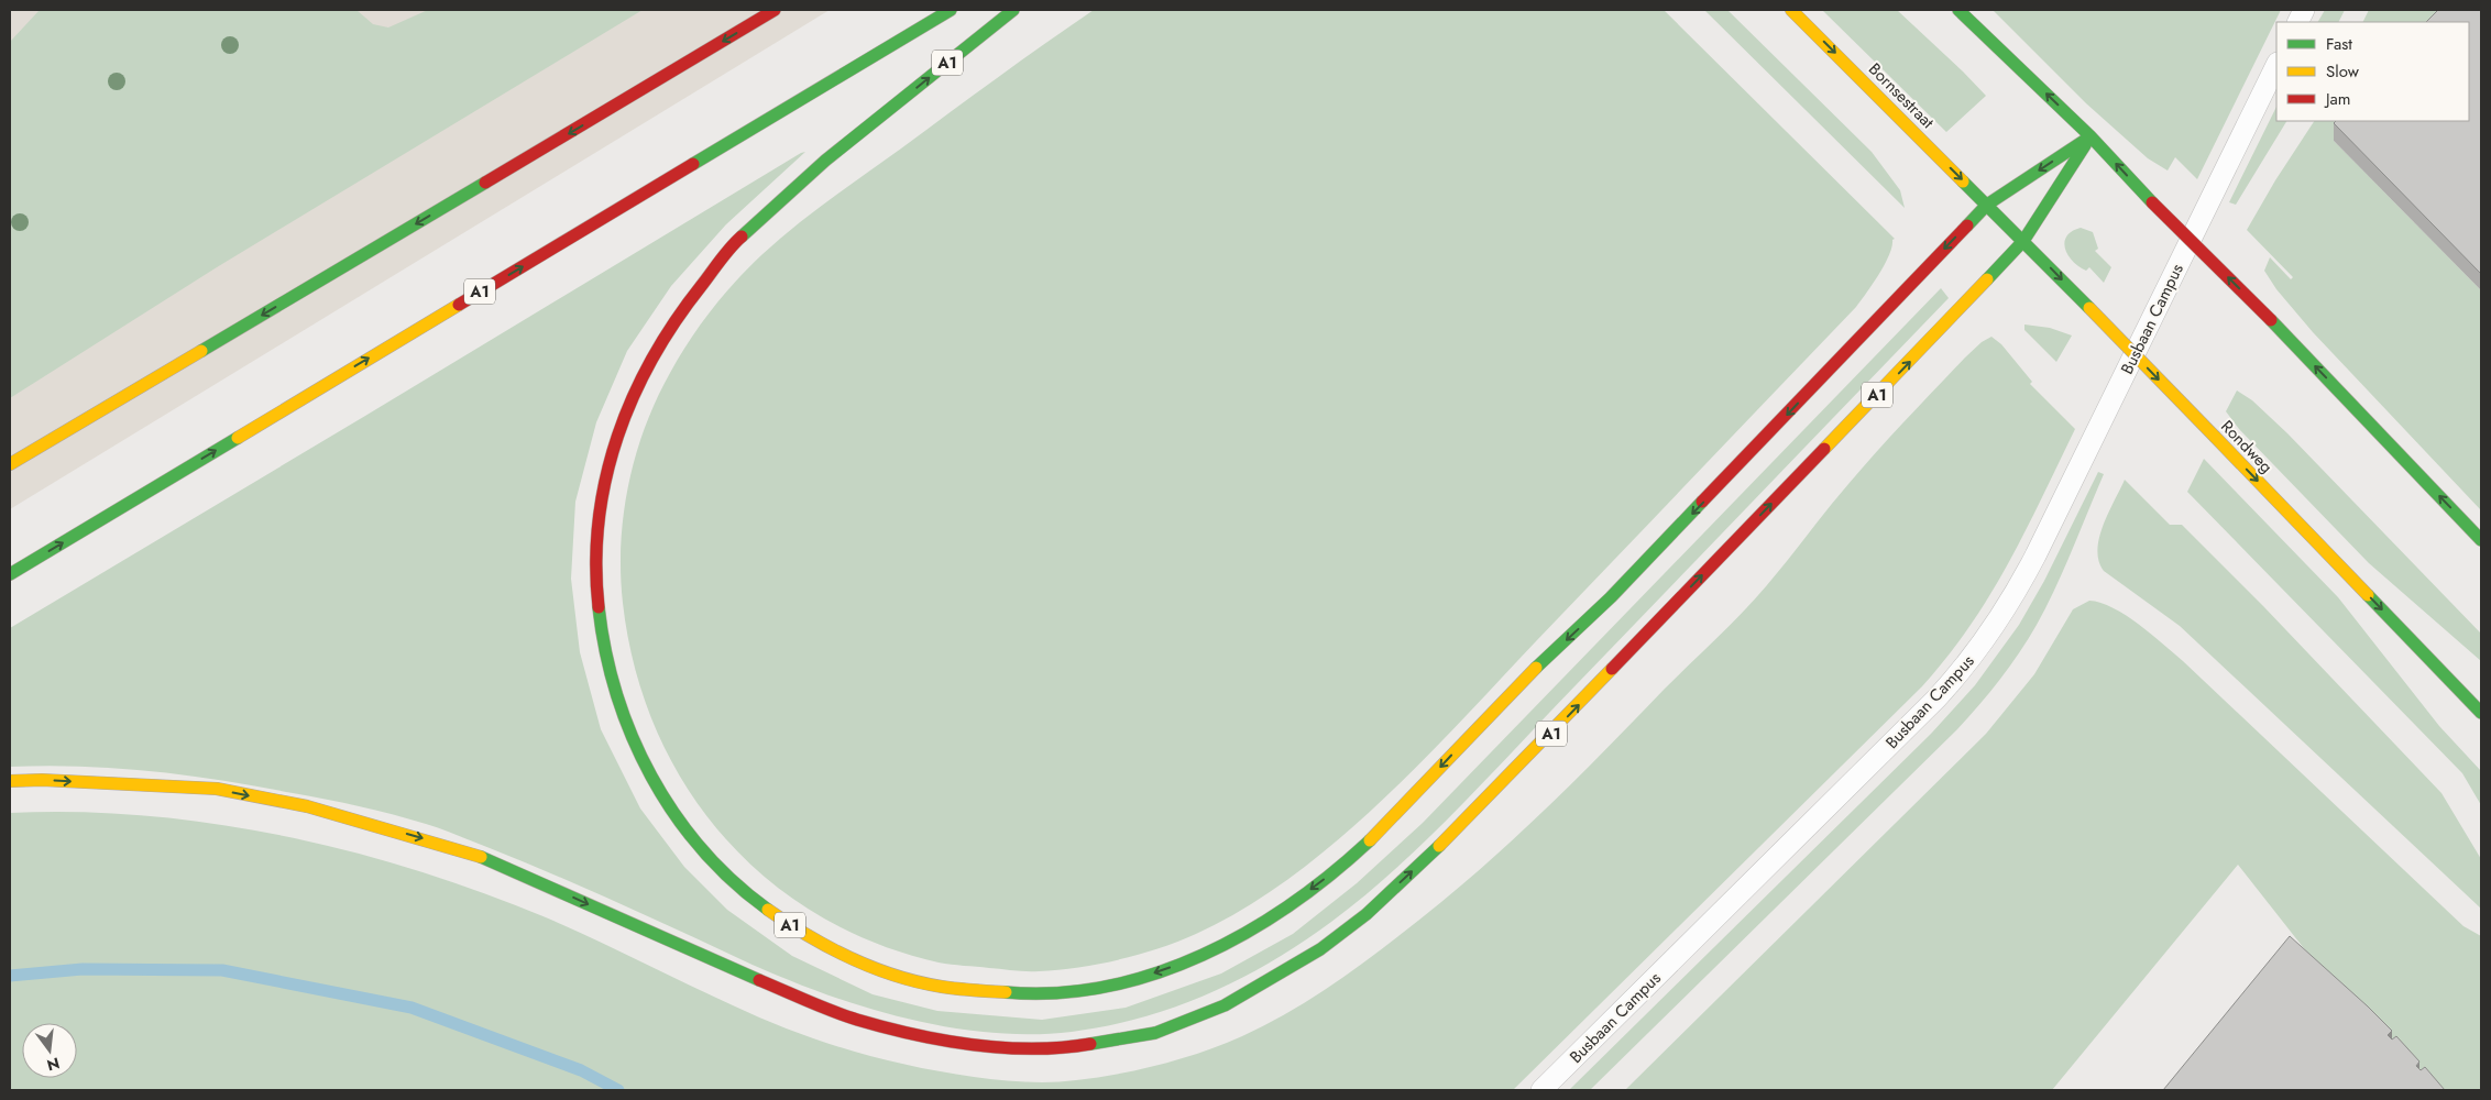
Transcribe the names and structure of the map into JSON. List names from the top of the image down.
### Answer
{
  "streets": {
    "main road": ["A1", "Bornsestraat", "Rondweg"],
    "lane": ["Busbaan Campus"]
  },
  "crossings": [
    ["A1", "Bornsestraat"],
    ["A1", "Rondweg"],
    ["Bornsestraat", "Rondweg"]
  ],
  "one_way": ["Bornsestraat", "Rondweg"],
  "legend": ["Fast", "Slow", "Jam"],
  "north": "bottom"
}
